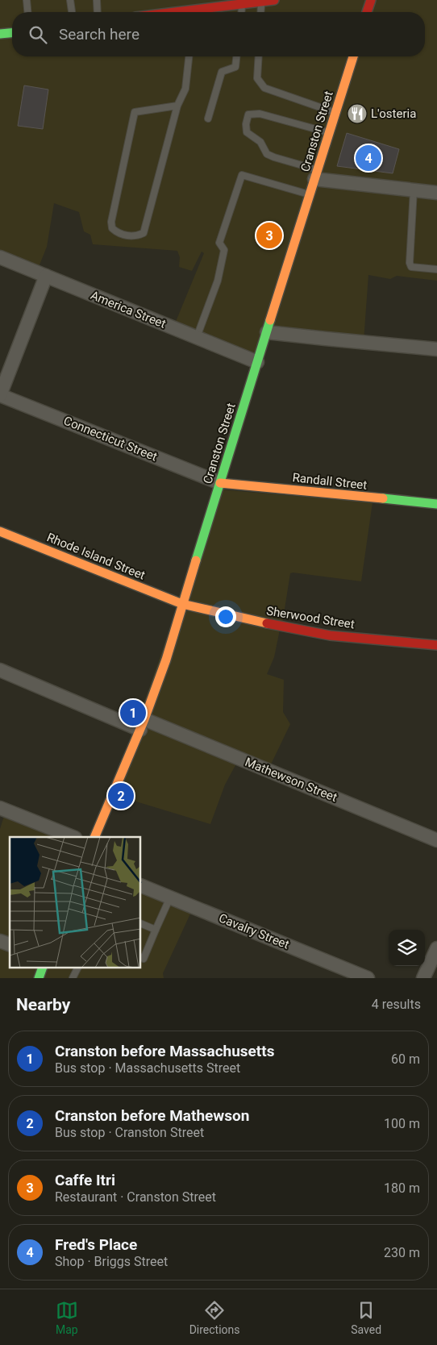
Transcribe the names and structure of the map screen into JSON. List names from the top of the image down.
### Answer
{
  "streets": {
    "main road": [
      "Cranston Street",
      "Randall Street",
      "Rhode Island Street",
      "Sherwood Street"
    ],
    "street": [
      "America Street",
      "Connecticut Street",
      "Mathewson Street",
      "Cavalry Street"
    ]
  },
  "crossings": [
    ["Cranston Street", "America Street"],
    ["Cranston Street", "Connecticut Street"],
    ["Cranston Street", "Randall Street"],
    ["Cranston Street", "Rhode Island Street"],
    ["Cranston Street", "Sherwood Street"],
    ["Cranston Street", "Mathewson Street"],
    ["Connecticut Street", "Randall Street"],
    ["Rhode Island Street", "Sherwood Street"]
  ],
  "places": {
    "restaurant": ["L'osteria"]
  },
  "page": {
    "search": "Search here",
    "pins": [
      "4",
      "3",
      "1",
      "2"
    ],
    "heading": ["Nearby", "4 results"],
    "list": [
      {
        "mark": "1",
        "name": "Cranston before Massachusetts",
        "note": "Bus stop · Massachusetts Street",
        "value": "60 m"
      },
      {
        "mark": "2",
        "name": "Cranston before Mathewson",
        "note": "Bus stop · Cranston Street",
        "value": "100 m"
      },
      {
        "mark": "3",
        "name": "Caffe Itri",
        "note": "Restaurant · Cranston Street",
        "value": "180 m"
      },
      {
        "mark": "4",
        "name": "Fred's Place",
        "note": "Shop · Briggs Street",
        "value": "230 m"
      }
    ],
    "nav": ["Map", "Directions", "Saved"]
  }
}
